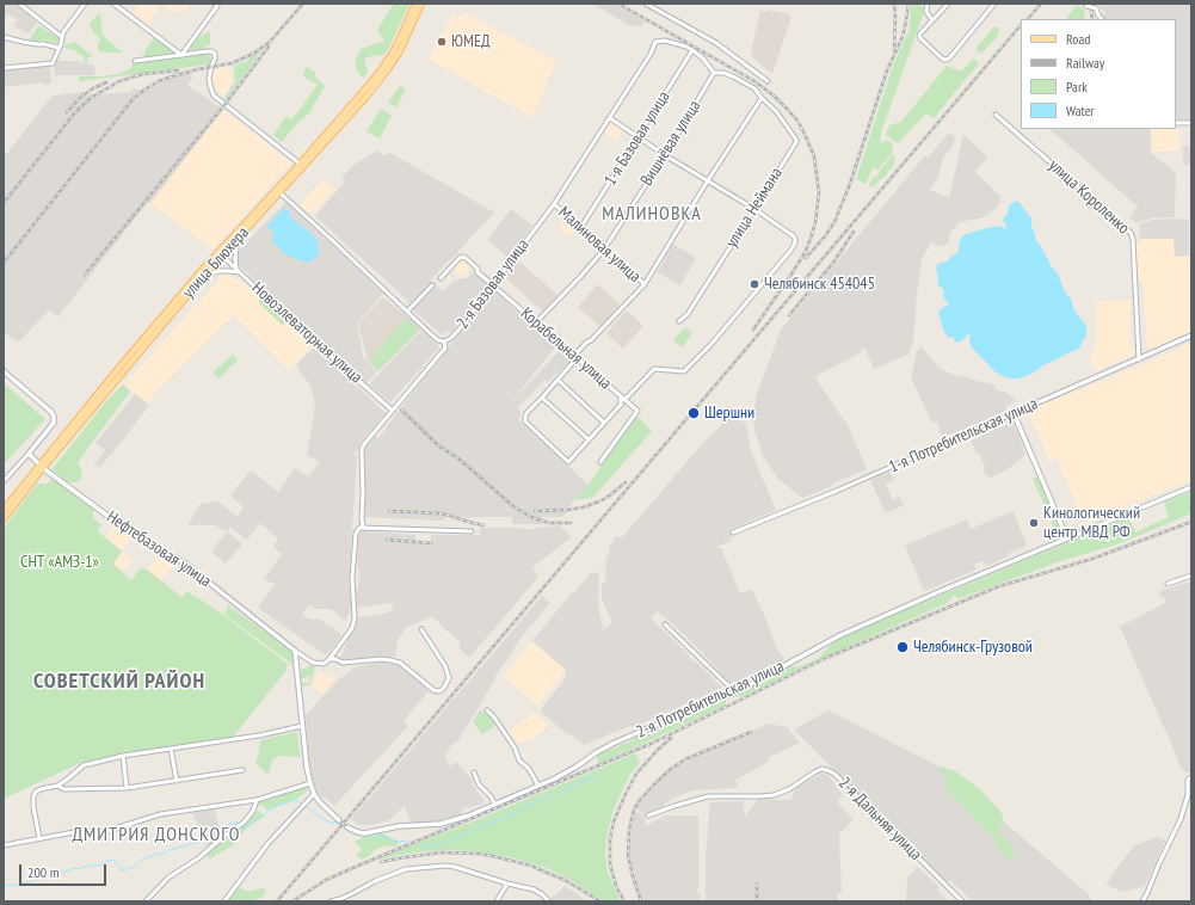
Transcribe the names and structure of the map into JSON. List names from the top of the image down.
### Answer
{
  "streets": {
    "main road": ["улица Блюхера"],
    "street": [
      "1-я Базовая улица",
      "Вишнёвая улица",
      "улица Короленко",
      "улица Неймана",
      "Малиновая улица",
      "2-я Базовая улица",
      "Новоэлеваторная улица",
      "Корабельная улица",
      "1-я Потребительская улица",
      "Нефтебазовая улица",
      "2-я Потребительская улица",
      "2-я Дальняя улица"
    ]
  },
  "crossings": [
    ["1-я Базовая улица", "Малиновая улица"],
    ["1-я Базовая улица", "2-я Базовая улица"],
    ["Вишнёвая улица", "Малиновая улица"],
    ["Вишнёвая улица", "Корабельная улица"],
    ["улица Короленко", "1-я Потребительская улица"],
    ["Малиновая улица", "2-я Базовая улица"],
    ["улица Блюхера", "Новоэлеваторная улица"],
    ["улица Блюхера", "Нефтебазовая улица"],
    ["2-я Базовая улица", "Новоэлеваторная улица"],
    ["2-я Базовая улица", "Корабельная улица"]
  ],
  "districts": ["МАЛИНОВКА", "СОВЕТСКИЙ РАЙОН", "ДМИТРИЯ ДОНСКОГО"],
  "parks": ["СНТ «АМЗ-1»"],
  "places": [
    "ЮМЕД",
    "Челябинск 454045",
    "Шершни",
    "Кинологический центр МВД РФ",
    "Челябинск-Грузовой"
  ],
  "legend": [
    "Road",
    "Railway",
    "Park",
    "Water"
  ],
  "scale_bar": "200 m"
}
